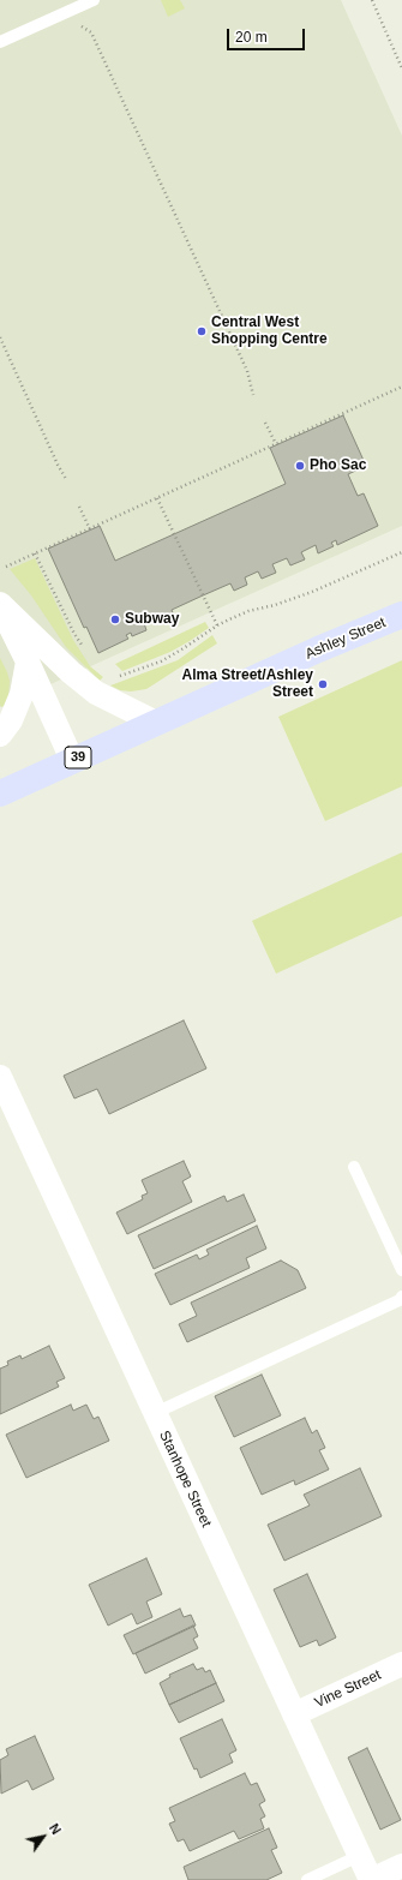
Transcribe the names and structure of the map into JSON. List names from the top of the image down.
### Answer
{
  "streets": {
    "main road": ["Ashley Street", "39"],
    "street": ["Stanhope Street", "Vine Street"]
  },
  "crossings": [
    ["Stanhope Street", "Vine Street"]
  ],
  "places": [
    "Central West Shopping Centre",
    "Pho Sac",
    "Subway",
    "Alma Street/Ashley Street"
  ],
  "scale_bar": "20 m",
  "north": "top right"
}
